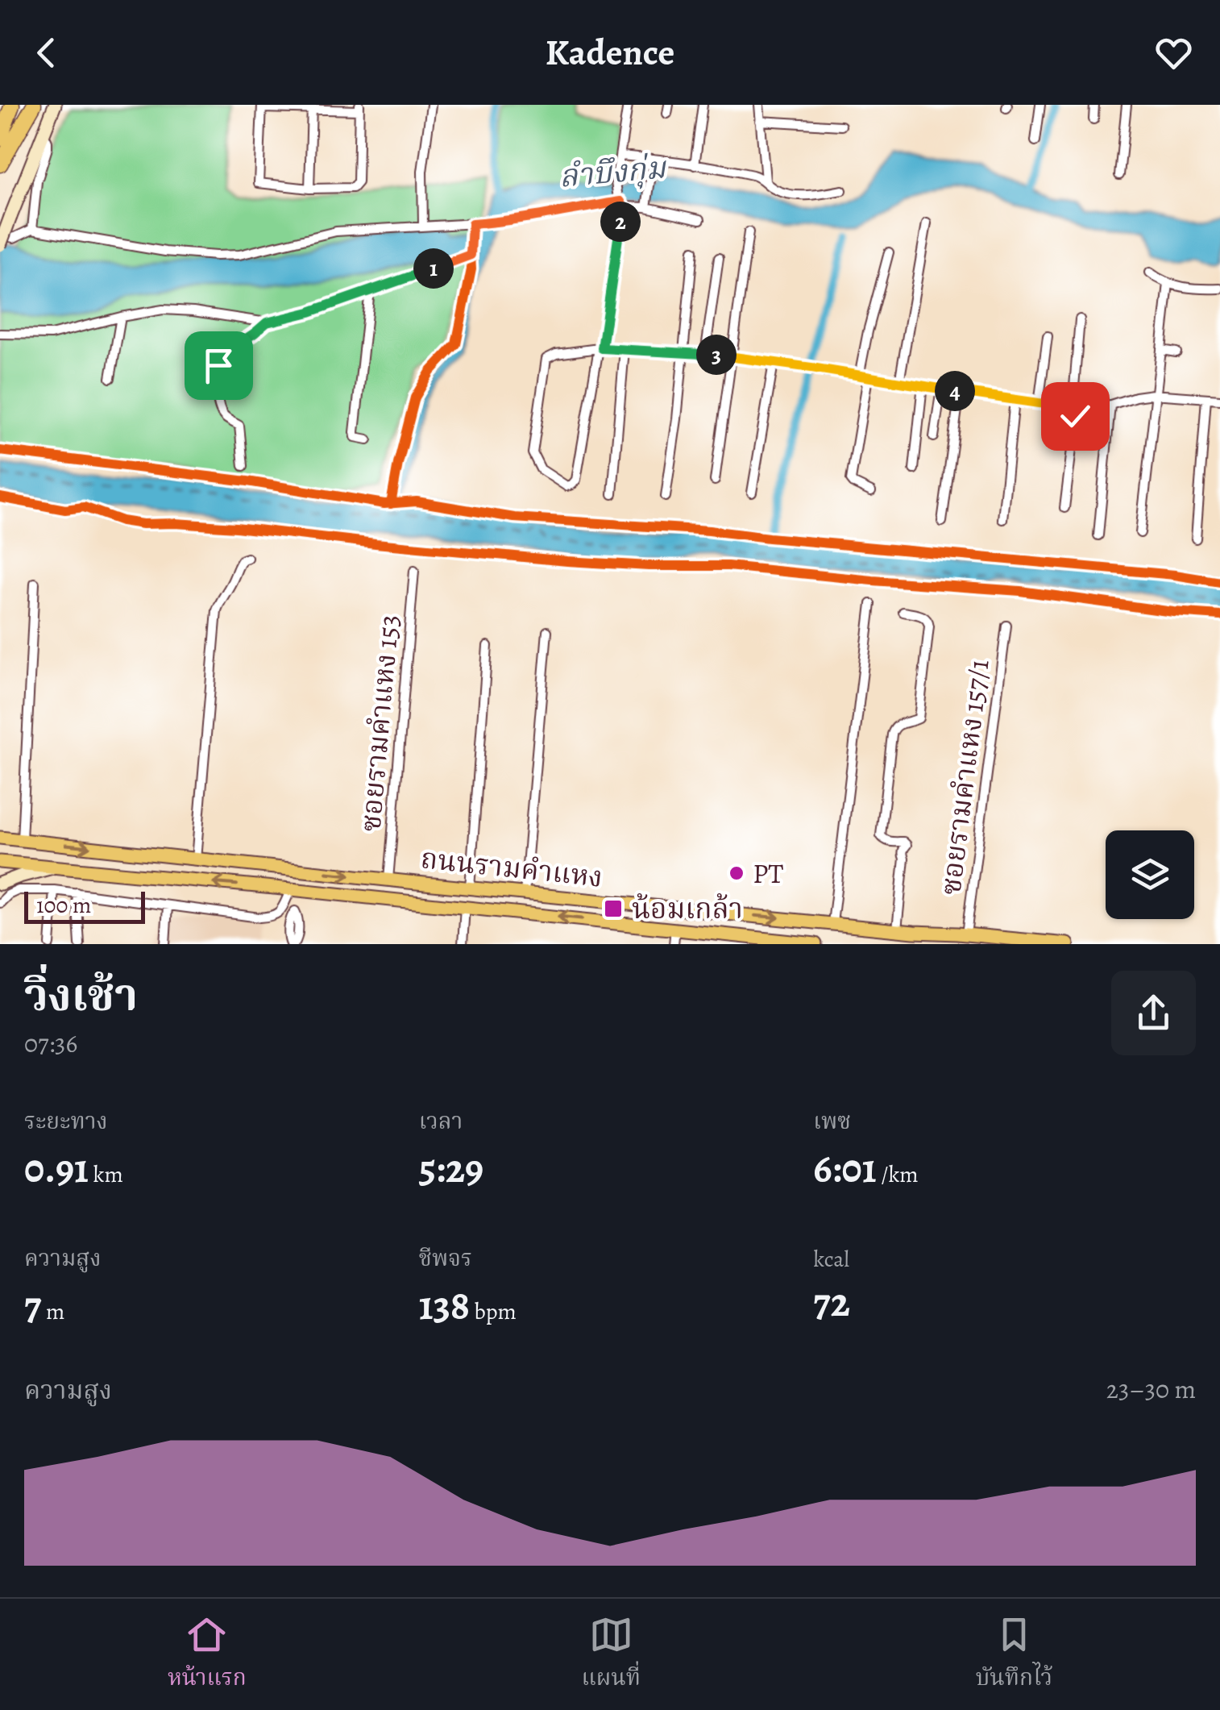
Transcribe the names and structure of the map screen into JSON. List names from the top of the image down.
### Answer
{
  "streets": {
    "main road": ["ถนนรามคำแหง"],
    "street": ["ซอยรามคำแหง 153", "ซอยรามคำแหง 157/1"]
  },
  "crossings": [
    ["ซอยรามคำแหง 153", "ถนนรามคำแหง"],
    ["ซอยรามคำแหง 157/1", "ถนนรามคำแหง"]
  ],
  "water": ["ลำบึงกุ่ม"],
  "places": {
    "other": ["PT"],
    "transit": ["น้อมเกล้า"]
  },
  "scale_bar": "100 m",
  "page": {
    "header": "Kadence",
    "pins": [
      "2",
      "1",
      "3",
      "4"
    ],
    "scale": "100 m",
    "heading": ["วิ่งเช้า", "07:36"],
    "stats": [
      ["ระยะทาง", "0.91 km"],
      ["เวลา", "5:29"],
      ["เพซ", "6:01 /km"],
      ["ความสูง", "7 m"],
      ["ชีพจร", "138 bpm"],
      ["kcal", "72"]
    ],
    "chart": ["ความสูง", "23–30 m"],
    "tabs": ["หน้าแรก", "แผนที่", "บันทึกไว้"]
  }
}
